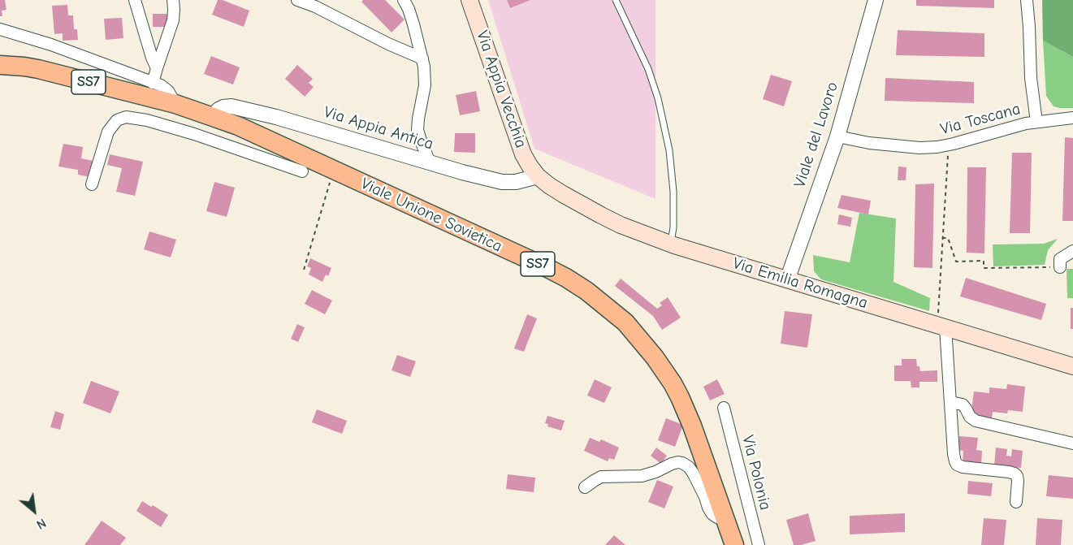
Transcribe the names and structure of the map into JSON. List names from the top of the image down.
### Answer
{
  "streets": {
    "main road": [
      "SS7",
      "Via Appia Vecchia",
      "Viale Unione Sovietica",
      "Via Emilia Romagna"
    ],
    "street": [
      "Via Toscana",
      "Via Appia Antica",
      "Viale del Lavoro",
      "Via Polonia"
    ]
  },
  "crossings": [
    ["SS7", "Via Appia Antica"],
    ["SS7", "Viale Unione Sovietica"],
    ["Via Appia Vecchia", "Via Appia Antica"],
    ["Via Appia Vecchia", "Via Emilia Romagna"],
    ["Via Toscana", "Viale del Lavoro"],
    ["Via Appia Antica", "Viale Unione Sovietica"],
    ["Via Appia Antica", "Via Emilia Romagna"],
    ["Viale del Lavoro", "Via Emilia Romagna"]
  ],
  "north": "bottom right"
}
